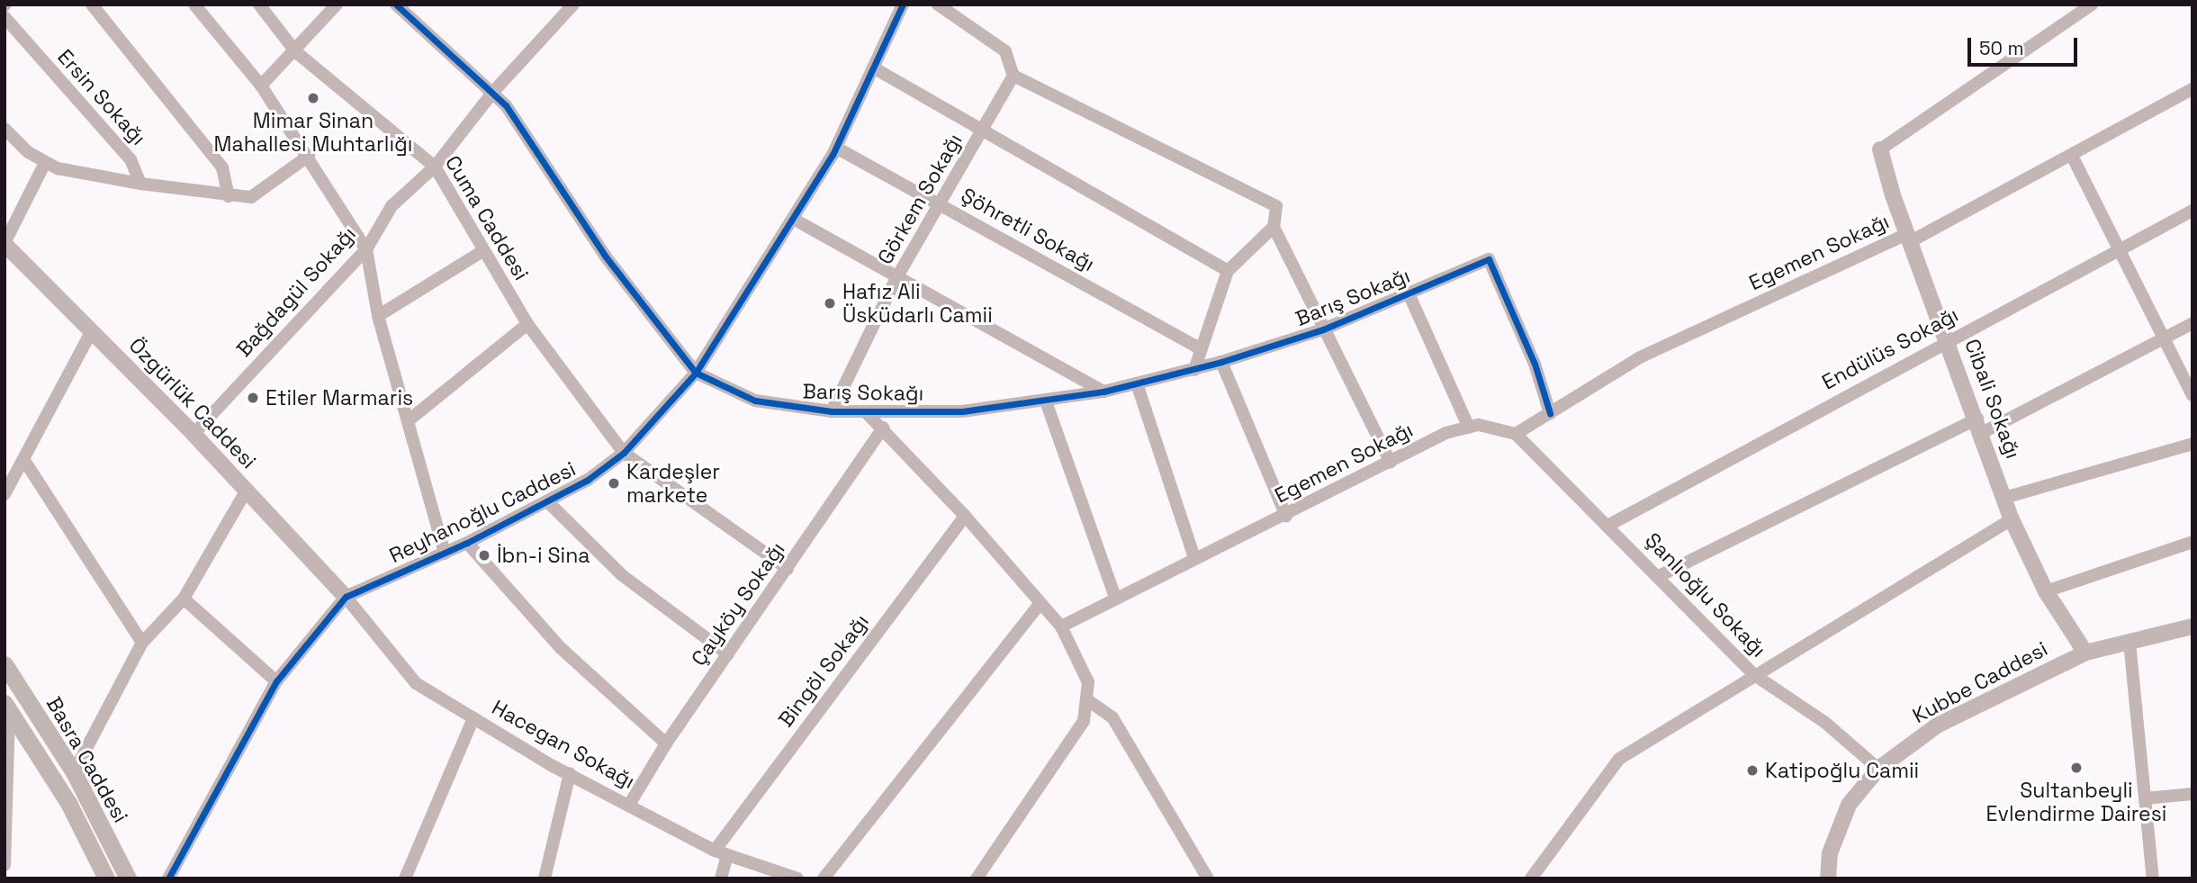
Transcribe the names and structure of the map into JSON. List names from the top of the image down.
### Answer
{
  "streets": {
    "main road": ["Basra Caddesi"],
    "street": [
      "Ersin Sokağı",
      "Görkem Sokağı",
      "Cuma Caddesi",
      "Şöhretli Sokağı",
      "Egemen Sokağı",
      "Bağdagül Sokağı",
      "Barış Sokağı",
      "Endülüs Sokağı",
      "Cibali Sokağı",
      "Özgürlük Caddesi",
      "Reyhanoğlu Caddesi",
      "Şanlıoğlu Sokağı",
      "Çayköy Sokağı",
      "Bingöl Sokağı",
      "Kubbe Caddesi",
      "Hacegan Sokağı"
    ]
  },
  "crossings": [
    ["Görkem Sokağı", "Şöhretli Sokağı"],
    ["Görkem Sokağı", "Barış Sokağı"],
    ["Cuma Caddesi", "Bağdagül Sokağı"],
    ["Cuma Caddesi", "Reyhanoğlu Caddesi"],
    ["Cuma Caddesi", "Çayköy Sokağı"],
    ["Şöhretli Sokağı", "Reyhanoğlu Caddesi"],
    ["Egemen Sokağı", "Barış Sokağı"],
    ["Egemen Sokağı", "Cibali Sokağı"],
    ["Egemen Sokağı", "Şanlıoğlu Sokağı"],
    ["Bağdagül Sokağı", "Barış Sokağı"],
    ["Bağdagül Sokağı", "Özgürlük Caddesi"],
    ["Barış Sokağı", "Reyhanoğlu Caddesi"],
    ["Endülüs Sokağı", "Cibali Sokağı"],
    ["Endülüs Sokağı", "Şanlıoğlu Sokağı"],
    ["Cibali Sokağı", "Kubbe Caddesi"],
    ["Özgürlük Caddesi", "Reyhanoğlu Caddesi"],
    ["Özgürlük Caddesi", "Hacegan Sokağı"],
    ["Reyhanoğlu Caddesi", "Hacegan Sokağı"],
    ["Şanlıoğlu Sokağı", "Kubbe Caddesi"],
    ["Çayköy Sokağı", "Hacegan Sokağı"],
    ["Bingöl Sokağı", "Hacegan Sokağı"]
  ],
  "places": [
    "Mimar Sinan Mahallesi Muhtarlığı",
    "Hafız Ali Üsküdarlı Camii",
    "Etiler Marmaris",
    "Kardeşler markete",
    "İbn-i Sina",
    "Sultanbeyli Evlendirme Dairesi",
    "Katipoğlu Camii"
  ],
  "scale_bar": "50 m"
}
